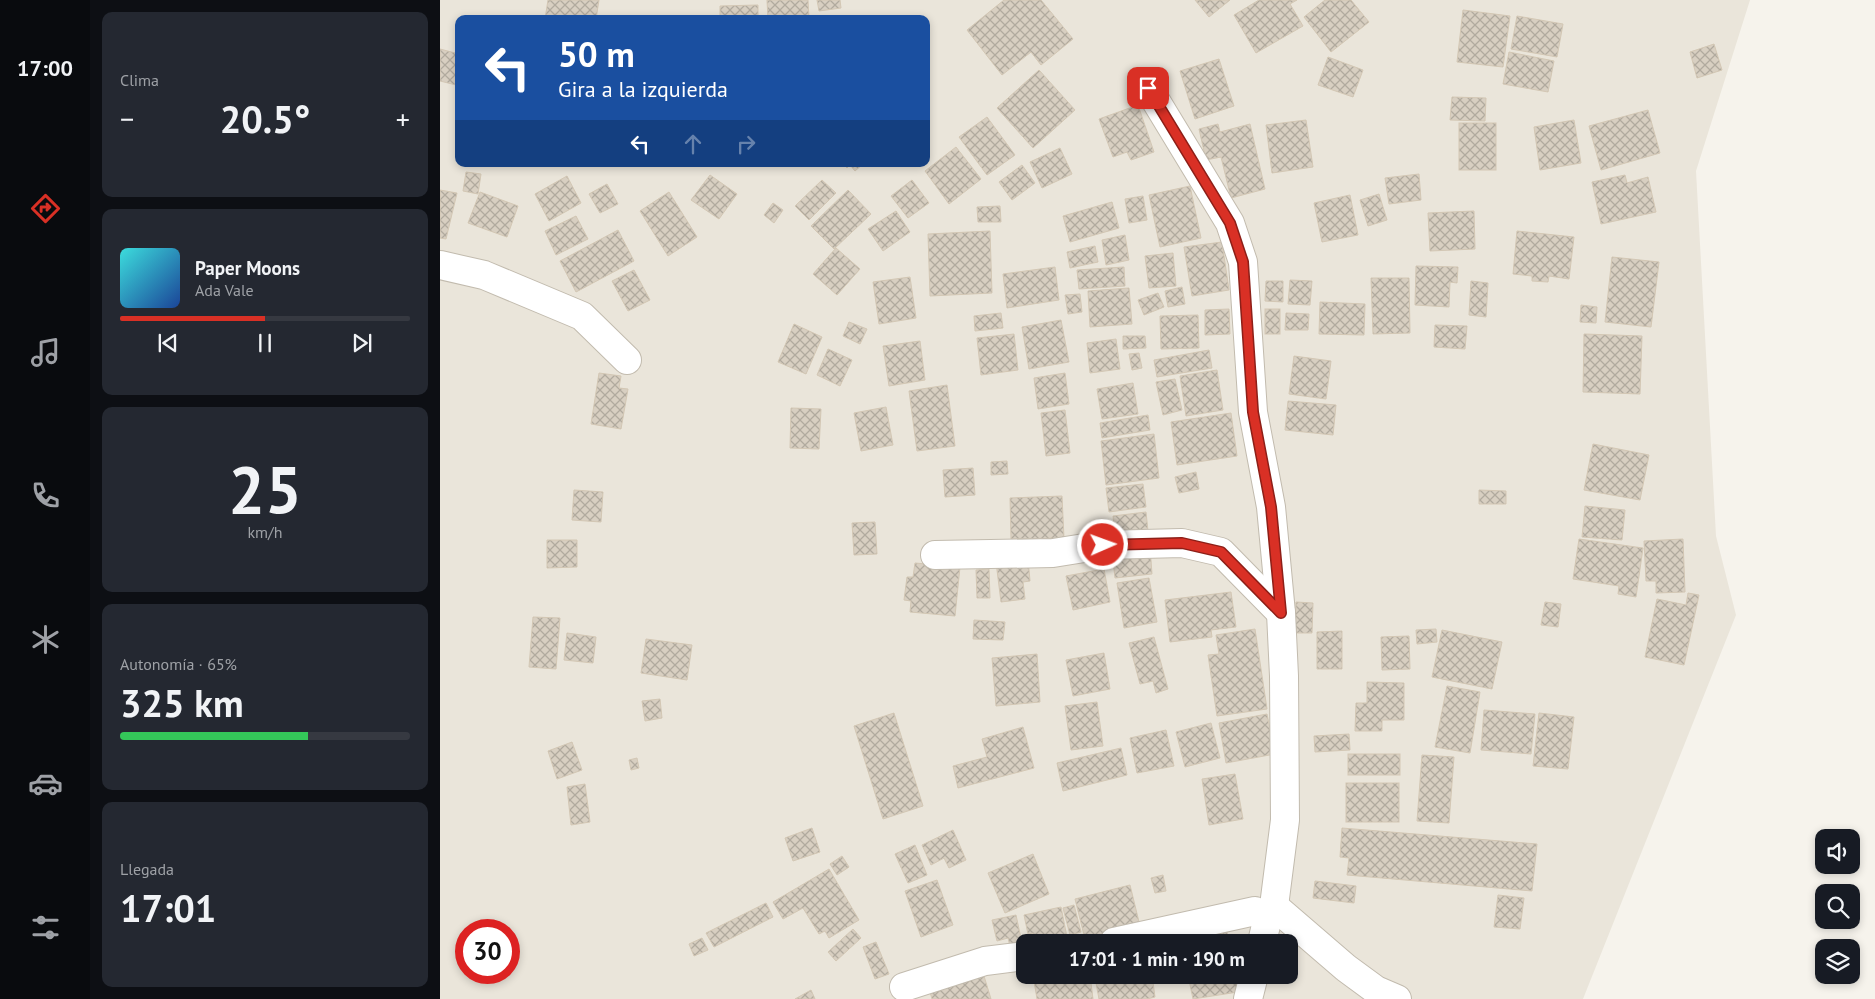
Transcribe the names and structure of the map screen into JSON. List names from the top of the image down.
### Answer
{
  "page": {
    "tabs": "17:00",
    "tile": [
      "Clima",
      ["25", "km/h"],
      ["Autonomía · 65%", "325 km"],
      ["Llegada", "17:01"]
    ],
    "turn": ["50 m", "Gira a la izquierda"],
    "heat": ["−", "20.5°", "+"],
    "song": ["Paper Moons", "Ada Vale"],
    "limit": "30",
    "trip": "17:01 · 1 min · 190 m"
  }
}
